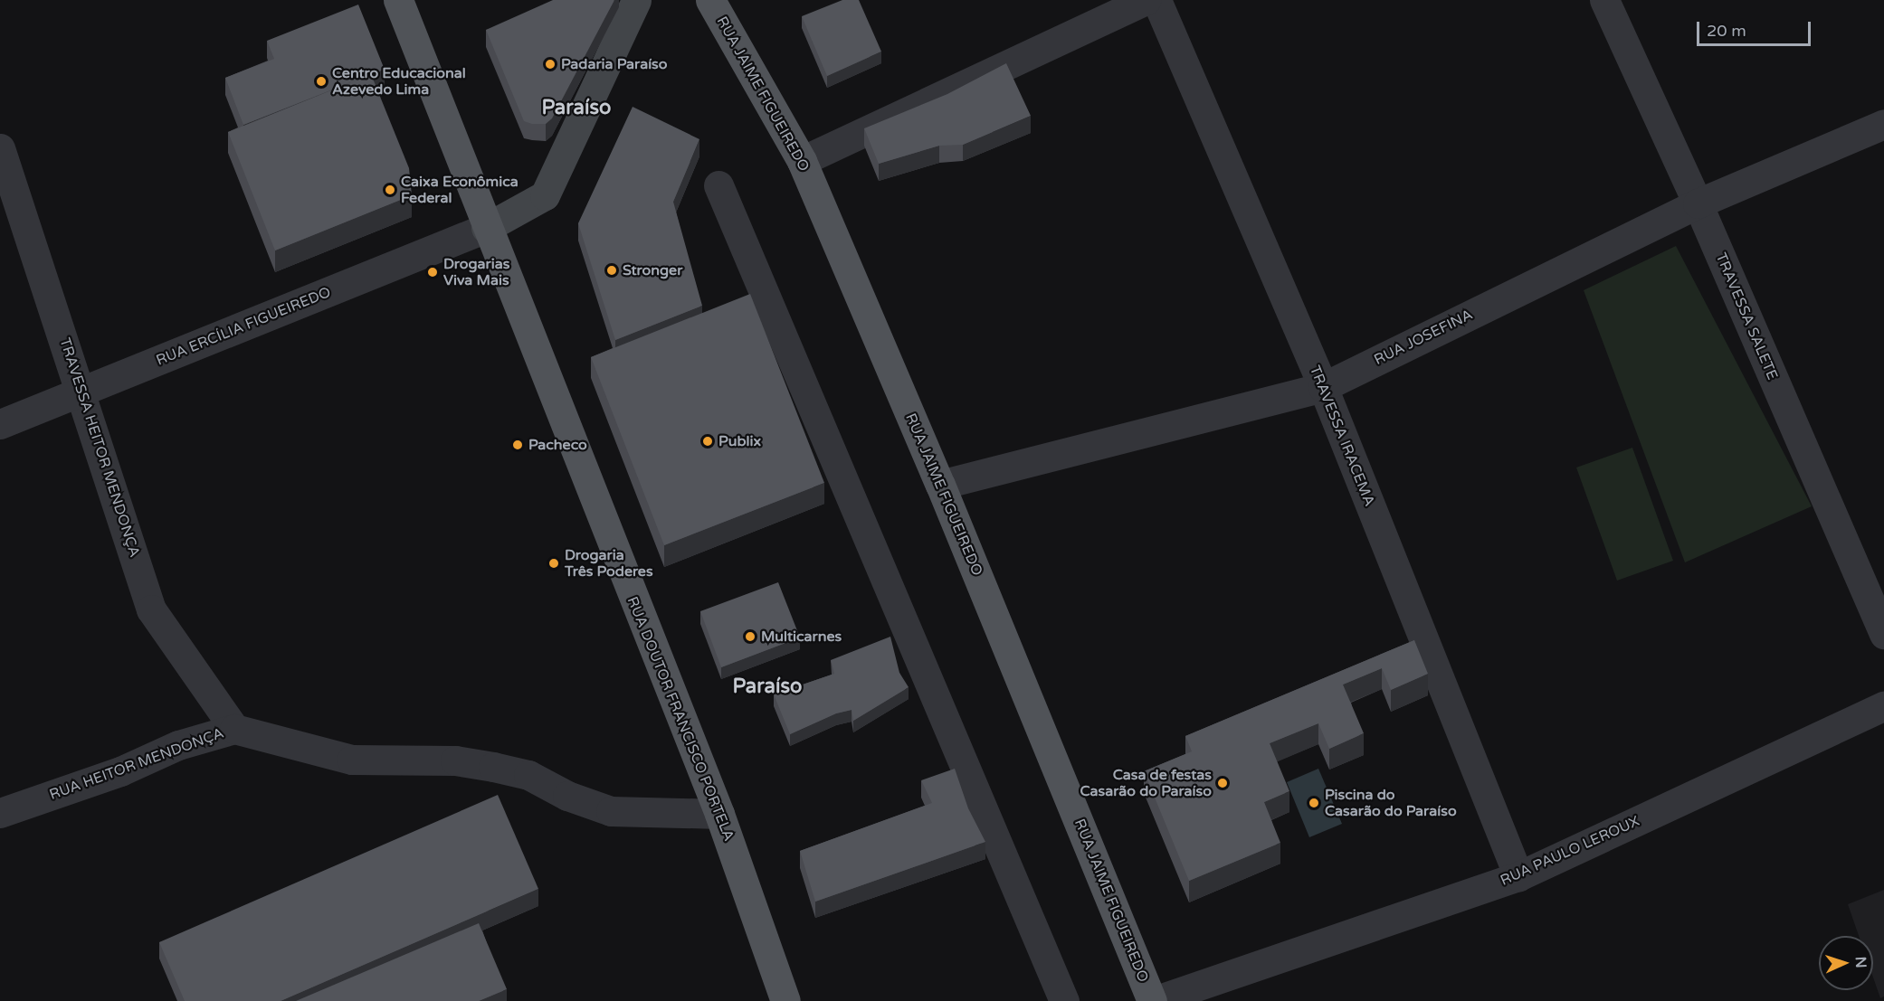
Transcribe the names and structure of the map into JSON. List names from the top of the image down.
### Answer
{
  "streets": {
    "main road": ["RUA JAIME FIGUEIREDO", "RUA DOUTOR FRANCISCO PORTELA"],
    "street": [
      "TRAVESSA SALETE",
      "RUA ERCÍLIA FIGUEIREDO",
      "RUA JOSEFINA",
      "TRAVESSA IRACEMA",
      "TRAVESSA HEITOR MENDONÇA",
      "RUA HEITOR MENDONÇA",
      "RUA PAULO LEROUX"
    ]
  },
  "crossings": [
    ["RUA JAIME FIGUEIREDO", "RUA JOSEFINA"],
    ["RUA JAIME FIGUEIREDO", "RUA PAULO LEROUX"],
    ["TRAVESSA SALETE", "RUA JOSEFINA"],
    ["RUA ERCÍLIA FIGUEIREDO", "TRAVESSA HEITOR MENDONÇA"],
    ["RUA ERCÍLIA FIGUEIREDO", "RUA DOUTOR FRANCISCO PORTELA"],
    ["RUA JOSEFINA", "TRAVESSA IRACEMA"],
    ["TRAVESSA IRACEMA", "RUA PAULO LEROUX"],
    ["TRAVESSA HEITOR MENDONÇA", "RUA HEITOR MENDONÇA"],
    ["RUA DOUTOR FRANCISCO PORTELA", "RUA HEITOR MENDONÇA"]
  ],
  "districts": ["Paraíso", "Paraíso"],
  "places": [
    "Padaria Paraíso",
    "Centro Educacional Azevedo Lima",
    "Caixa Econômica Federal",
    "Stronger",
    "Drogarias Viva Mais",
    "Publix",
    "Pacheco",
    "Drogaria Três Poderes",
    "Multicarnes",
    "Casa de festas Casarão do Paraíso",
    "Piscina do Casarão do Paraíso"
  ],
  "scale_bar": "20 m",
  "north": "right"
}
